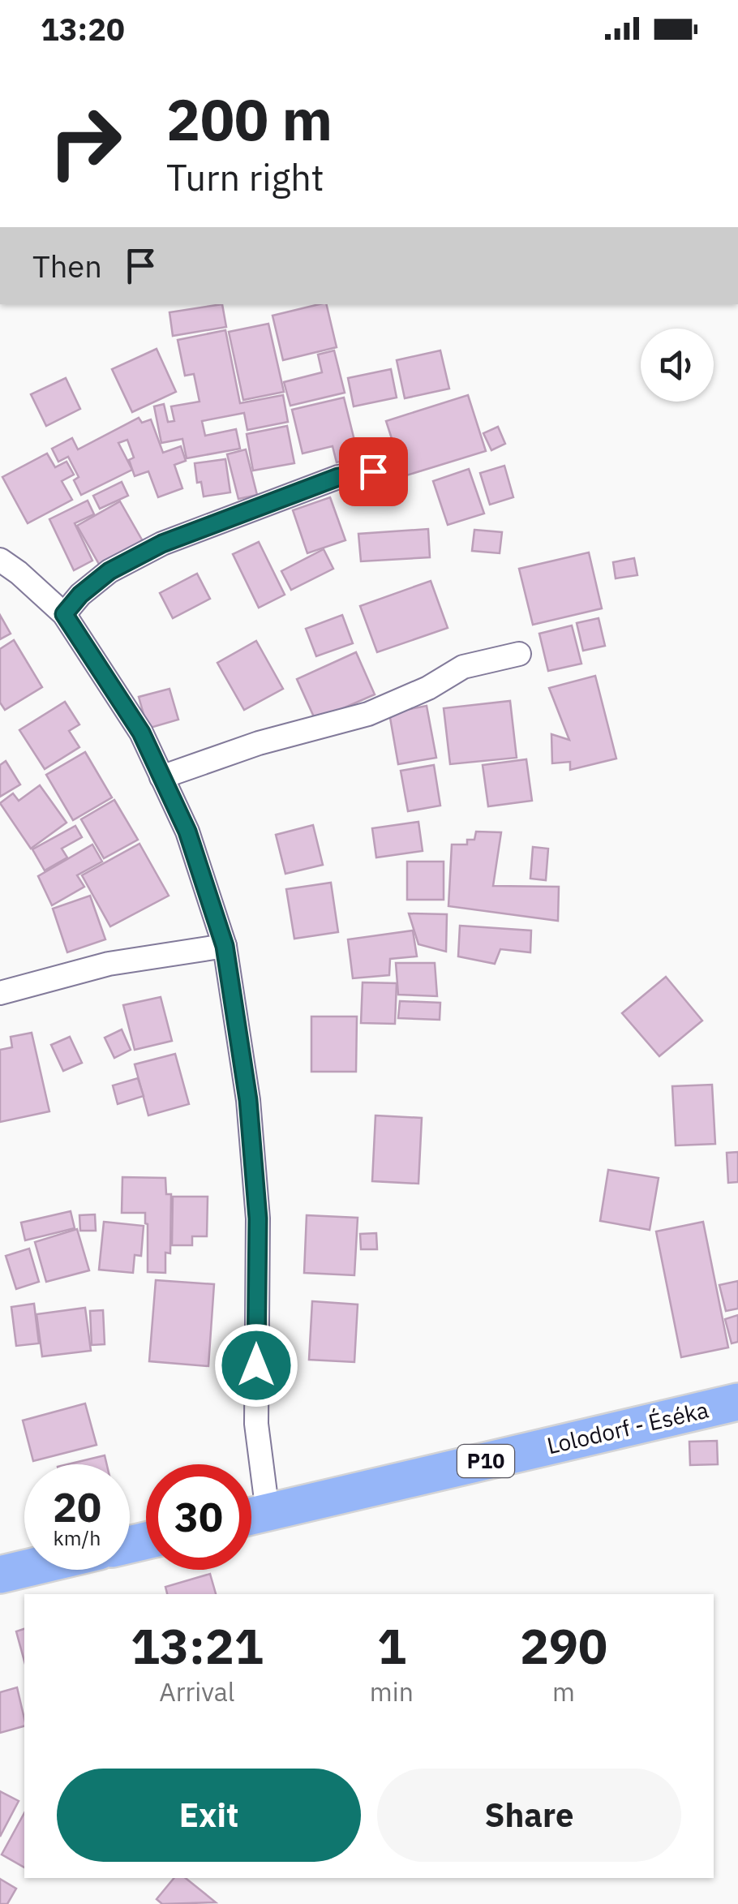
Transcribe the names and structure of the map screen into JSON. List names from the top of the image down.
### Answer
{
  "streets": {
    "main road": ["Lolodorf - Éséka", "P10"]
  },
  "page": {
    "status": "13:20",
    "turn": ["200 m", "Turn right"],
    "then": "Then",
    "speed": "20 km/h",
    "limit": "30",
    "eta": [
      "13:21",
      "Arrival",
      "1",
      "min",
      "290",
      "m"
    ],
    "buttons": ["Exit", "Share"]
  }
}
